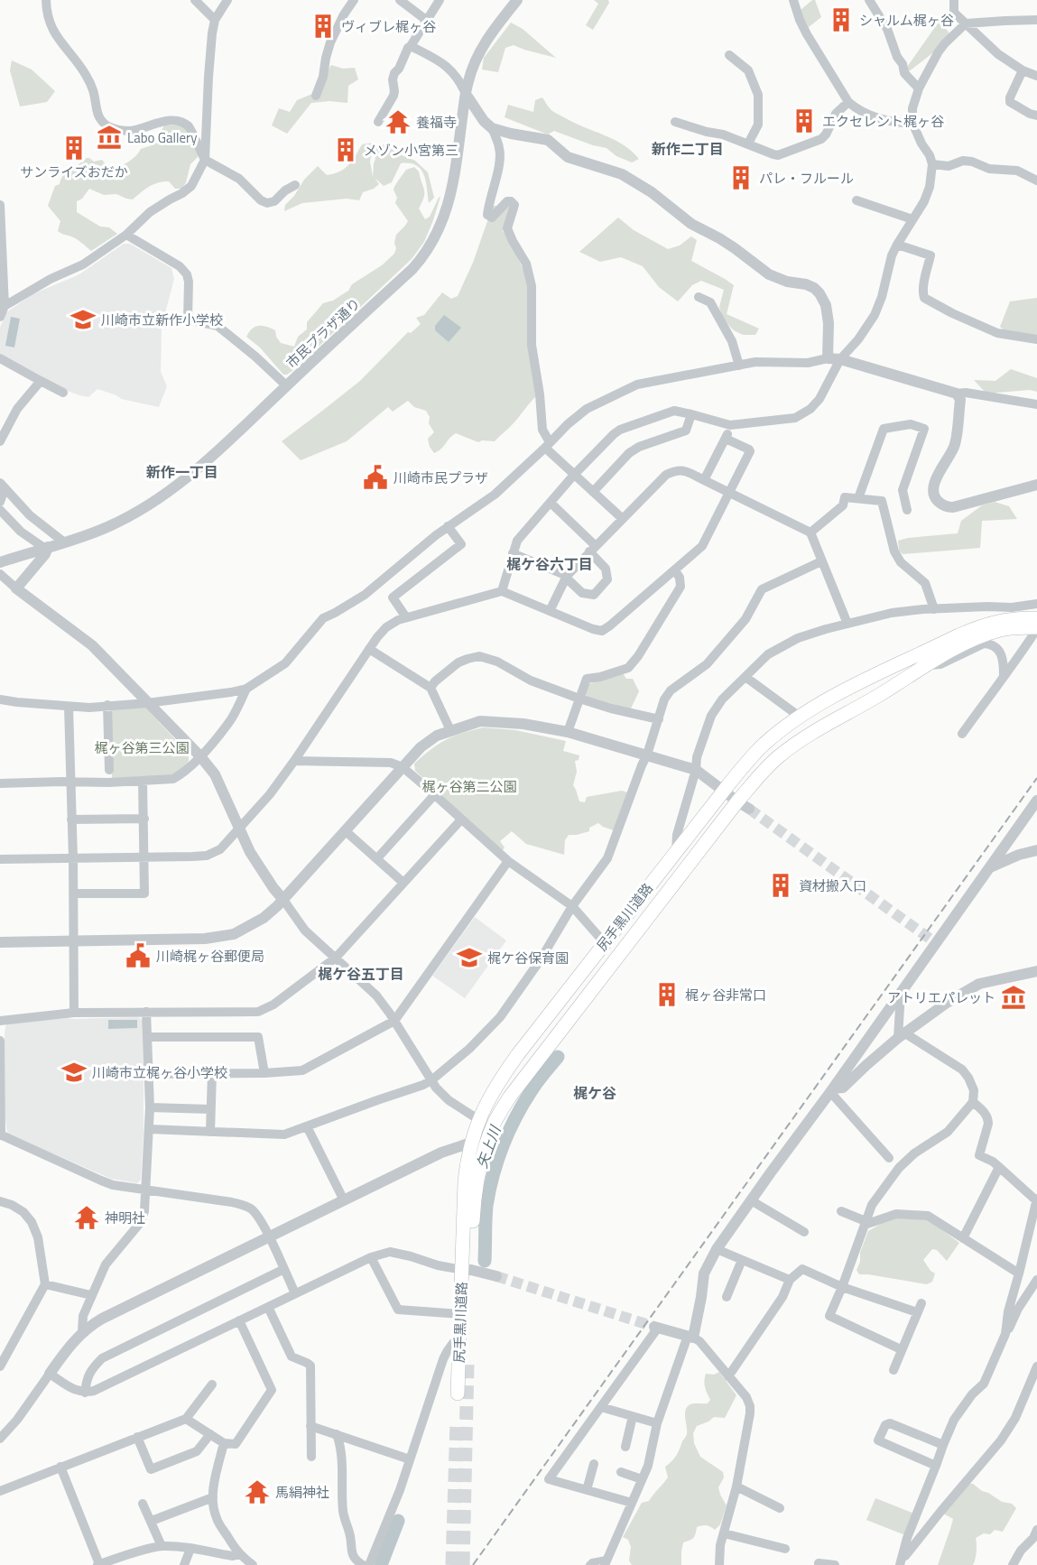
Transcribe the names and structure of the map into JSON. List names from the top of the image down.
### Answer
{
  "streets": {
    "main road": ["尻手黒川道路"],
    "street": ["市民プラザ通り"]
  },
  "districts": [
    "新作二丁目",
    "新作一丁目",
    "梶ケ谷六丁目",
    "梶ケ谷五丁目",
    "梶ケ谷"
  ],
  "water": ["矢上川"],
  "parks": ["梶ヶ谷第三公園", "梶ヶ谷第二公園"],
  "places": {
    "building": [
      "シャルム梶ヶ谷",
      "ヴィブレ梶ヶ谷",
      "エクセレント梶ヶ谷",
      "サンライズおだか",
      "メゾン小宮第三",
      "パレ・フルール",
      "資材搬入口",
      "梶ヶ谷非常口"
    ],
    "temple": ["養福寺", "神明社", "馬絹神社"],
    "museum": ["Labo Gallery", "アトリエパレット"],
    "school or university": ["川崎市立新作小学校", "梶ケ谷保育園", "川崎市立梶ヶ谷小学校"],
    "public building": ["川崎市民プラザ", "川崎梶ヶ谷郵便局"]
  }
}
